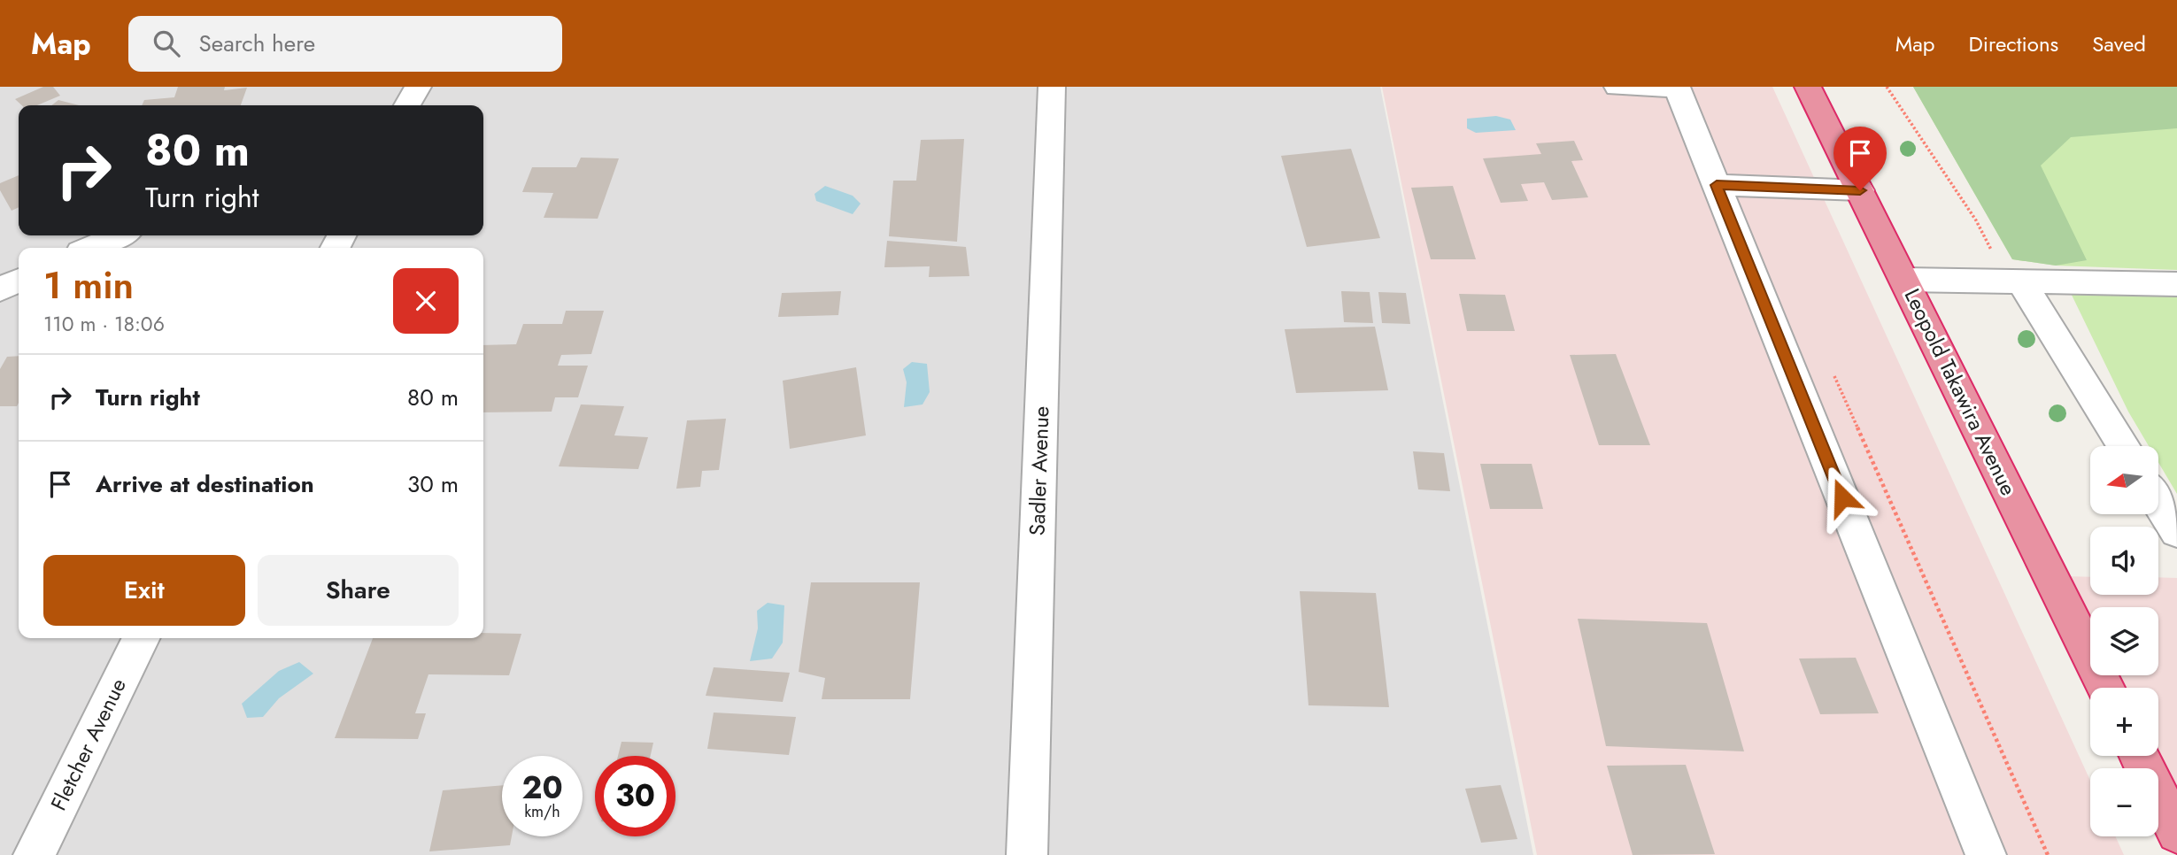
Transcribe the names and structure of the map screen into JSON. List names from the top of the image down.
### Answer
{
  "streets": {
    "highway": ["Leopold Takawira Avenue"],
    "street": ["Sadler Avenue", "Fletcher Avenue"]
  },
  "north": "left",
  "page": {
    "header": "Map",
    "search": "Search here",
    "nav": ["Map", "Directions", "Saved"],
    "turn": ["80 m", "Turn right"],
    "heading": ["1 min", "110 m · 18:06"],
    "list": [
      {
        "name": "Turn right",
        "value": "80 m"
      },
      {
        "name": "Arrive at destination",
        "value": "30 m"
      }
    ],
    "map_buttons": ["+", "−"],
    "buttons": ["Exit", "Share"],
    "speed": "20 km/h",
    "limit": "30"
  }
}
